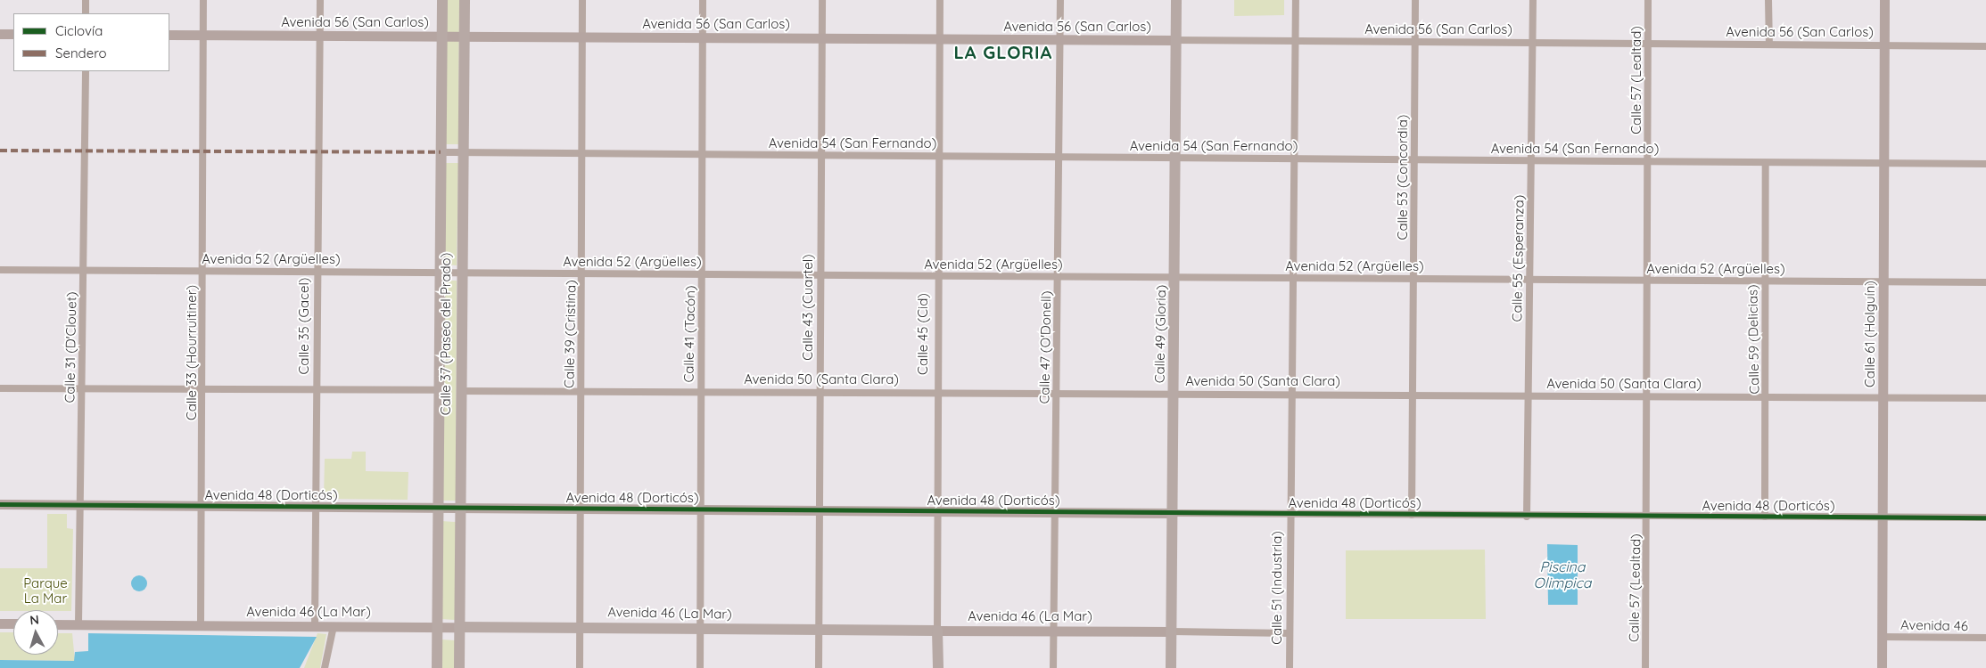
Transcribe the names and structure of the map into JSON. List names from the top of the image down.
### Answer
{
  "streets": {
    "main road": [
      "Calle 37 (Paseo del Prado)",
      "Calle 45 (Cid)",
      "Calle 49 (Gloria)",
      "Avenida 46 (La Mar)"
    ],
    "street": [
      "Avenida 56 (San Carlos)",
      "Calle 57 (Lealtad)",
      "Avenida 54 (San Fernando)",
      "Calle 53 (Concordia)",
      "Calle 55 (Esperanza)",
      "Avenida 52 (Argüelles)",
      "Calle 43 (Cuartel)",
      "Calle 35 (Gacel)",
      "Calle 39 (Cristina)",
      "Calle 41 (Tacón)",
      "Calle 61 (Holguín)",
      "Calle 59 (Delicias)",
      "Calle 31 (D'Clouet)",
      "Calle 47 (O'Donell)",
      "Calle 33 (Hourruitiner)",
      "Avenida 50 (Santa Clara)",
      "Avenida 48 (Dorticós)",
      "Calle 51 (Industria)",
      "Avenida 46"
    ]
  },
  "crossings": [
    ["Avenida 56 (San Carlos)", "Calle 57 (Lealtad)"],
    ["Avenida 56 (San Carlos)", "Calle 53 (Concordia)"],
    ["Avenida 56 (San Carlos)", "Calle 55 (Esperanza)"],
    ["Avenida 56 (San Carlos)", "Calle 43 (Cuartel)"],
    ["Avenida 56 (San Carlos)", "Calle 35 (Gacel)"],
    ["Avenida 56 (San Carlos)", "Calle 37 (Paseo del Prado)"],
    ["Avenida 56 (San Carlos)", "Calle 39 (Cristina)"],
    ["Avenida 56 (San Carlos)", "Calle 41 (Tacón)"],
    ["Avenida 56 (San Carlos)", "Calle 45 (Cid)"],
    ["Avenida 56 (San Carlos)", "Calle 49 (Gloria)"],
    ["Avenida 56 (San Carlos)", "Calle 61 (Holguín)"],
    ["Avenida 56 (San Carlos)", "Calle 47 (O'Donell)"],
    ["Avenida 56 (San Carlos)", "Calle 33 (Hourruitiner)"],
    ["Avenida 56 (San Carlos)", "Calle 51 (Industria)"],
    ["Calle 57 (Lealtad)", "Avenida 54 (San Fernando)"],
    ["Calle 57 (Lealtad)", "Avenida 52 (Argüelles)"],
    ["Calle 57 (Lealtad)", "Avenida 50 (Santa Clara)"],
    ["Calle 57 (Lealtad)", "Avenida 48 (Dorticós)"],
    ["Avenida 54 (San Fernando)", "Calle 53 (Concordia)"],
    ["Avenida 54 (San Fernando)", "Calle 55 (Esperanza)"],
    ["Avenida 54 (San Fernando)", "Calle 43 (Cuartel)"],
    ["Avenida 54 (San Fernando)", "Calle 37 (Paseo del Prado)"],
    ["Avenida 54 (San Fernando)", "Calle 39 (Cristina)"],
    ["Avenida 54 (San Fernando)", "Calle 41 (Tacón)"],
    ["Avenida 54 (San Fernando)", "Calle 45 (Cid)"],
    ["Avenida 54 (San Fernando)", "Calle 49 (Gloria)"],
    ["Avenida 54 (San Fernando)", "Calle 61 (Holguín)"],
    ["Avenida 54 (San Fernando)", "Calle 59 (Delicias)"],
    ["Avenida 54 (San Fernando)", "Calle 47 (O'Donell)"],
    ["Avenida 54 (San Fernando)", "Calle 51 (Industria)"],
    ["Calle 53 (Concordia)", "Avenida 52 (Argüelles)"],
    ["Calle 53 (Concordia)", "Avenida 50 (Santa Clara)"],
    ["Calle 53 (Concordia)", "Avenida 48 (Dorticós)"],
    ["Calle 55 (Esperanza)", "Avenida 52 (Argüelles)"],
    ["Calle 55 (Esperanza)", "Avenida 50 (Santa Clara)"],
    ["Calle 55 (Esperanza)", "Avenida 48 (Dorticós)"],
    ["Avenida 52 (Argüelles)", "Calle 43 (Cuartel)"],
    ["Avenida 52 (Argüelles)", "Calle 35 (Gacel)"],
    ["Avenida 52 (Argüelles)", "Calle 37 (Paseo del Prado)"],
    ["Avenida 52 (Argüelles)", "Calle 39 (Cristina)"],
    ["Avenida 52 (Argüelles)", "Calle 41 (Tacón)"],
    ["Avenida 52 (Argüelles)", "Calle 45 (Cid)"],
    ["Avenida 52 (Argüelles)", "Calle 49 (Gloria)"],
    ["Avenida 52 (Argüelles)", "Calle 61 (Holguín)"],
    ["Avenida 52 (Argüelles)", "Calle 59 (Delicias)"],
    ["Avenida 52 (Argüelles)", "Calle 31 (D'Clouet)"],
    ["Avenida 52 (Argüelles)", "Calle 47 (O'Donell)"],
    ["Avenida 52 (Argüelles)", "Calle 33 (Hourruitiner)"],
    ["Avenida 52 (Argüelles)", "Calle 51 (Industria)"],
    ["Calle 43 (Cuartel)", "Avenida 50 (Santa Clara)"],
    ["Calle 43 (Cuartel)", "Avenida 48 (Dorticós)"],
    ["Calle 43 (Cuartel)", "Avenida 46 (La Mar)"],
    ["Calle 35 (Gacel)", "Avenida 48 (Dorticós)"],
    ["Calle 35 (Gacel)", "Avenida 46 (La Mar)"],
    ["Calle 37 (Paseo del Prado)", "Avenida 50 (Santa Clara)"],
    ["Calle 37 (Paseo del Prado)", "Avenida 48 (Dorticós)"],
    ["Calle 37 (Paseo del Prado)", "Avenida 46 (La Mar)"],
    ["Calle 39 (Cristina)", "Avenida 50 (Santa Clara)"],
    ["Calle 39 (Cristina)", "Avenida 48 (Dorticós)"],
    ["Calle 39 (Cristina)", "Avenida 46 (La Mar)"],
    ["Calle 41 (Tacón)", "Avenida 50 (Santa Clara)"],
    ["Calle 41 (Tacón)", "Avenida 48 (Dorticós)"],
    ["Calle 41 (Tacón)", "Avenida 46 (La Mar)"],
    ["Calle 45 (Cid)", "Avenida 50 (Santa Clara)"],
    ["Calle 45 (Cid)", "Avenida 48 (Dorticós)"],
    ["Calle 45 (Cid)", "Avenida 46 (La Mar)"],
    ["Calle 49 (Gloria)", "Avenida 50 (Santa Clara)"],
    ["Calle 49 (Gloria)", "Avenida 48 (Dorticós)"],
    ["Calle 49 (Gloria)", "Avenida 46 (La Mar)"],
    ["Calle 61 (Holguín)", "Avenida 50 (Santa Clara)"],
    ["Calle 61 (Holguín)", "Avenida 48 (Dorticós)"],
    ["Calle 61 (Holguín)", "Avenida 46"],
    ["Calle 59 (Delicias)", "Avenida 50 (Santa Clara)"],
    ["Calle 59 (Delicias)", "Avenida 48 (Dorticós)"],
    ["Calle 31 (D'Clouet)", "Avenida 48 (Dorticós)"],
    ["Calle 31 (D'Clouet)", "Avenida 46 (La Mar)"],
    ["Calle 47 (O'Donell)", "Avenida 50 (Santa Clara)"],
    ["Calle 47 (O'Donell)", "Avenida 48 (Dorticós)"],
    ["Calle 47 (O'Donell)", "Avenida 46 (La Mar)"],
    ["Calle 33 (Hourruitiner)", "Avenida 48 (Dorticós)"],
    ["Calle 33 (Hourruitiner)", "Avenida 46 (La Mar)"],
    ["Avenida 50 (Santa Clara)", "Calle 51 (Industria)"],
    ["Avenida 48 (Dorticós)", "Calle 51 (Industria)"],
    ["Calle 51 (Industria)", "Avenida 46 (La Mar)"]
  ],
  "districts": ["LA GLORIA"],
  "water": ["Piscina Olimpica"],
  "parks": ["Parque La Mar"],
  "legend": ["Ciclovía", "Sendero"],
  "north": "top"
}
